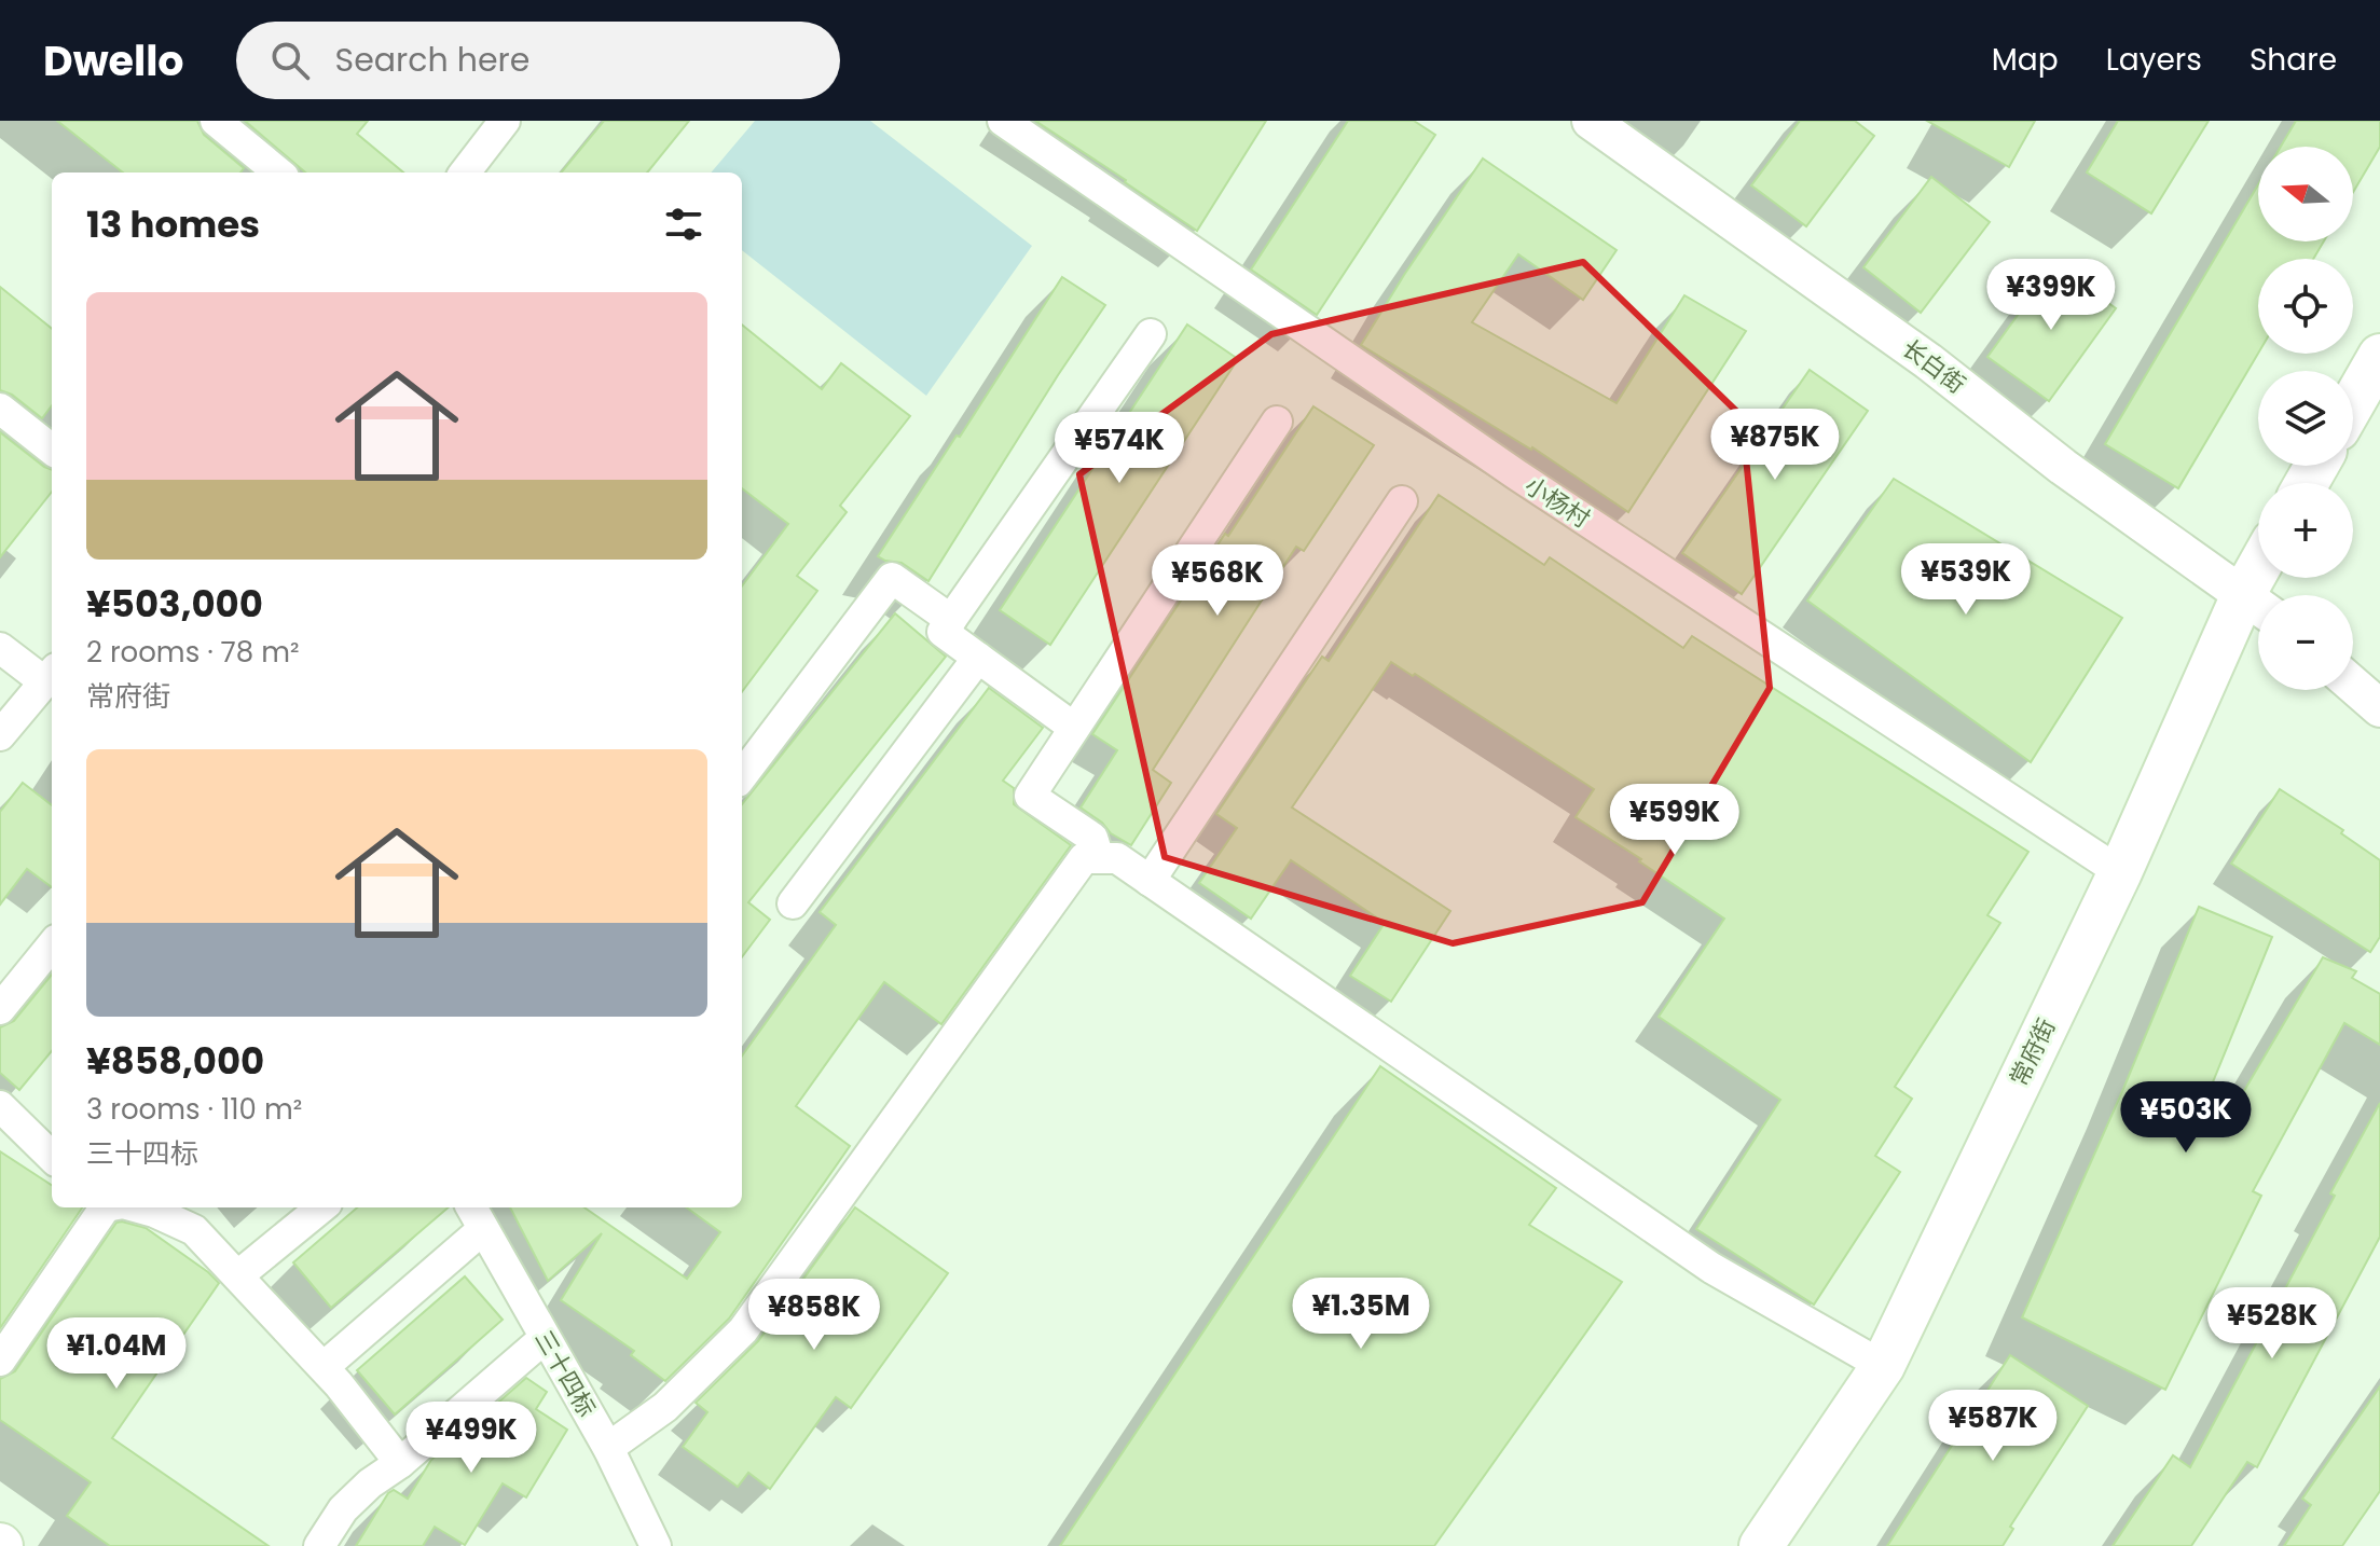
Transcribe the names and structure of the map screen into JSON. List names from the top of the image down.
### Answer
{
  "streets": {
    "main road": ["常府街"],
    "street": ["长白街", "小杨村", "三十四标"]
  },
  "crossings": [
    ["长白街", "常府街"],
    ["小杨村", "常府街"]
  ],
  "north": "left",
  "page": {
    "header": "Dwello",
    "search": "Search here",
    "nav": ["Map", "Layers", "Share"],
    "map_buttons": ["+", "−"],
    "heading": "13 homes",
    "price": [
      "¥399K",
      "¥875K",
      "¥574K",
      "¥539K",
      "¥568K",
      "¥599K",
      "¥503K",
      "¥1.35M",
      "¥858K",
      "¥528K",
      "¥1.04M",
      "¥587K",
      "¥499K"
    ],
    "list": [
      {
        "name": "¥503,000",
        "note": "2 rooms · 78 m² · 常府街"
      },
      {
        "name": "¥858,000",
        "note": "3 rooms · 110 m² · 三十四标"
      }
    ]
  }
}
